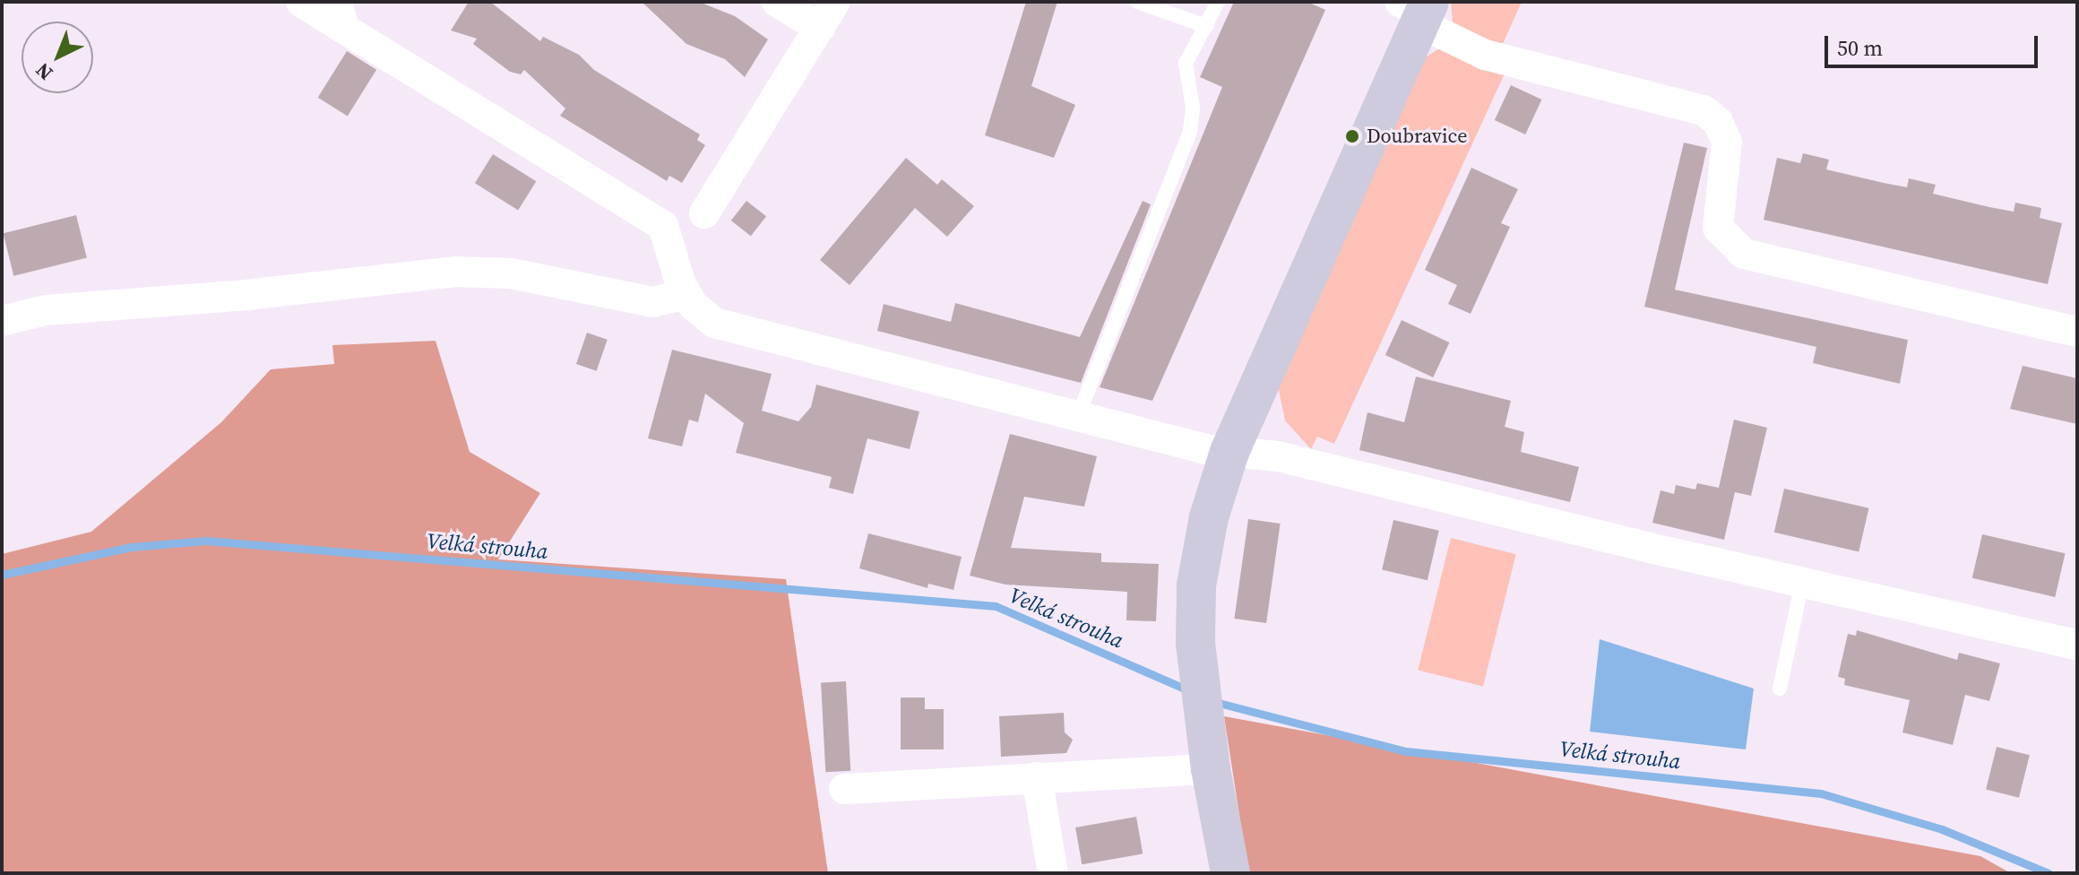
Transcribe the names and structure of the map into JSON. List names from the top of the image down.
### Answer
{
  "water": ["Velká strouha"],
  "places": ["Doubravice"],
  "scale_bar": "50 m",
  "north": "bottom left"
}
